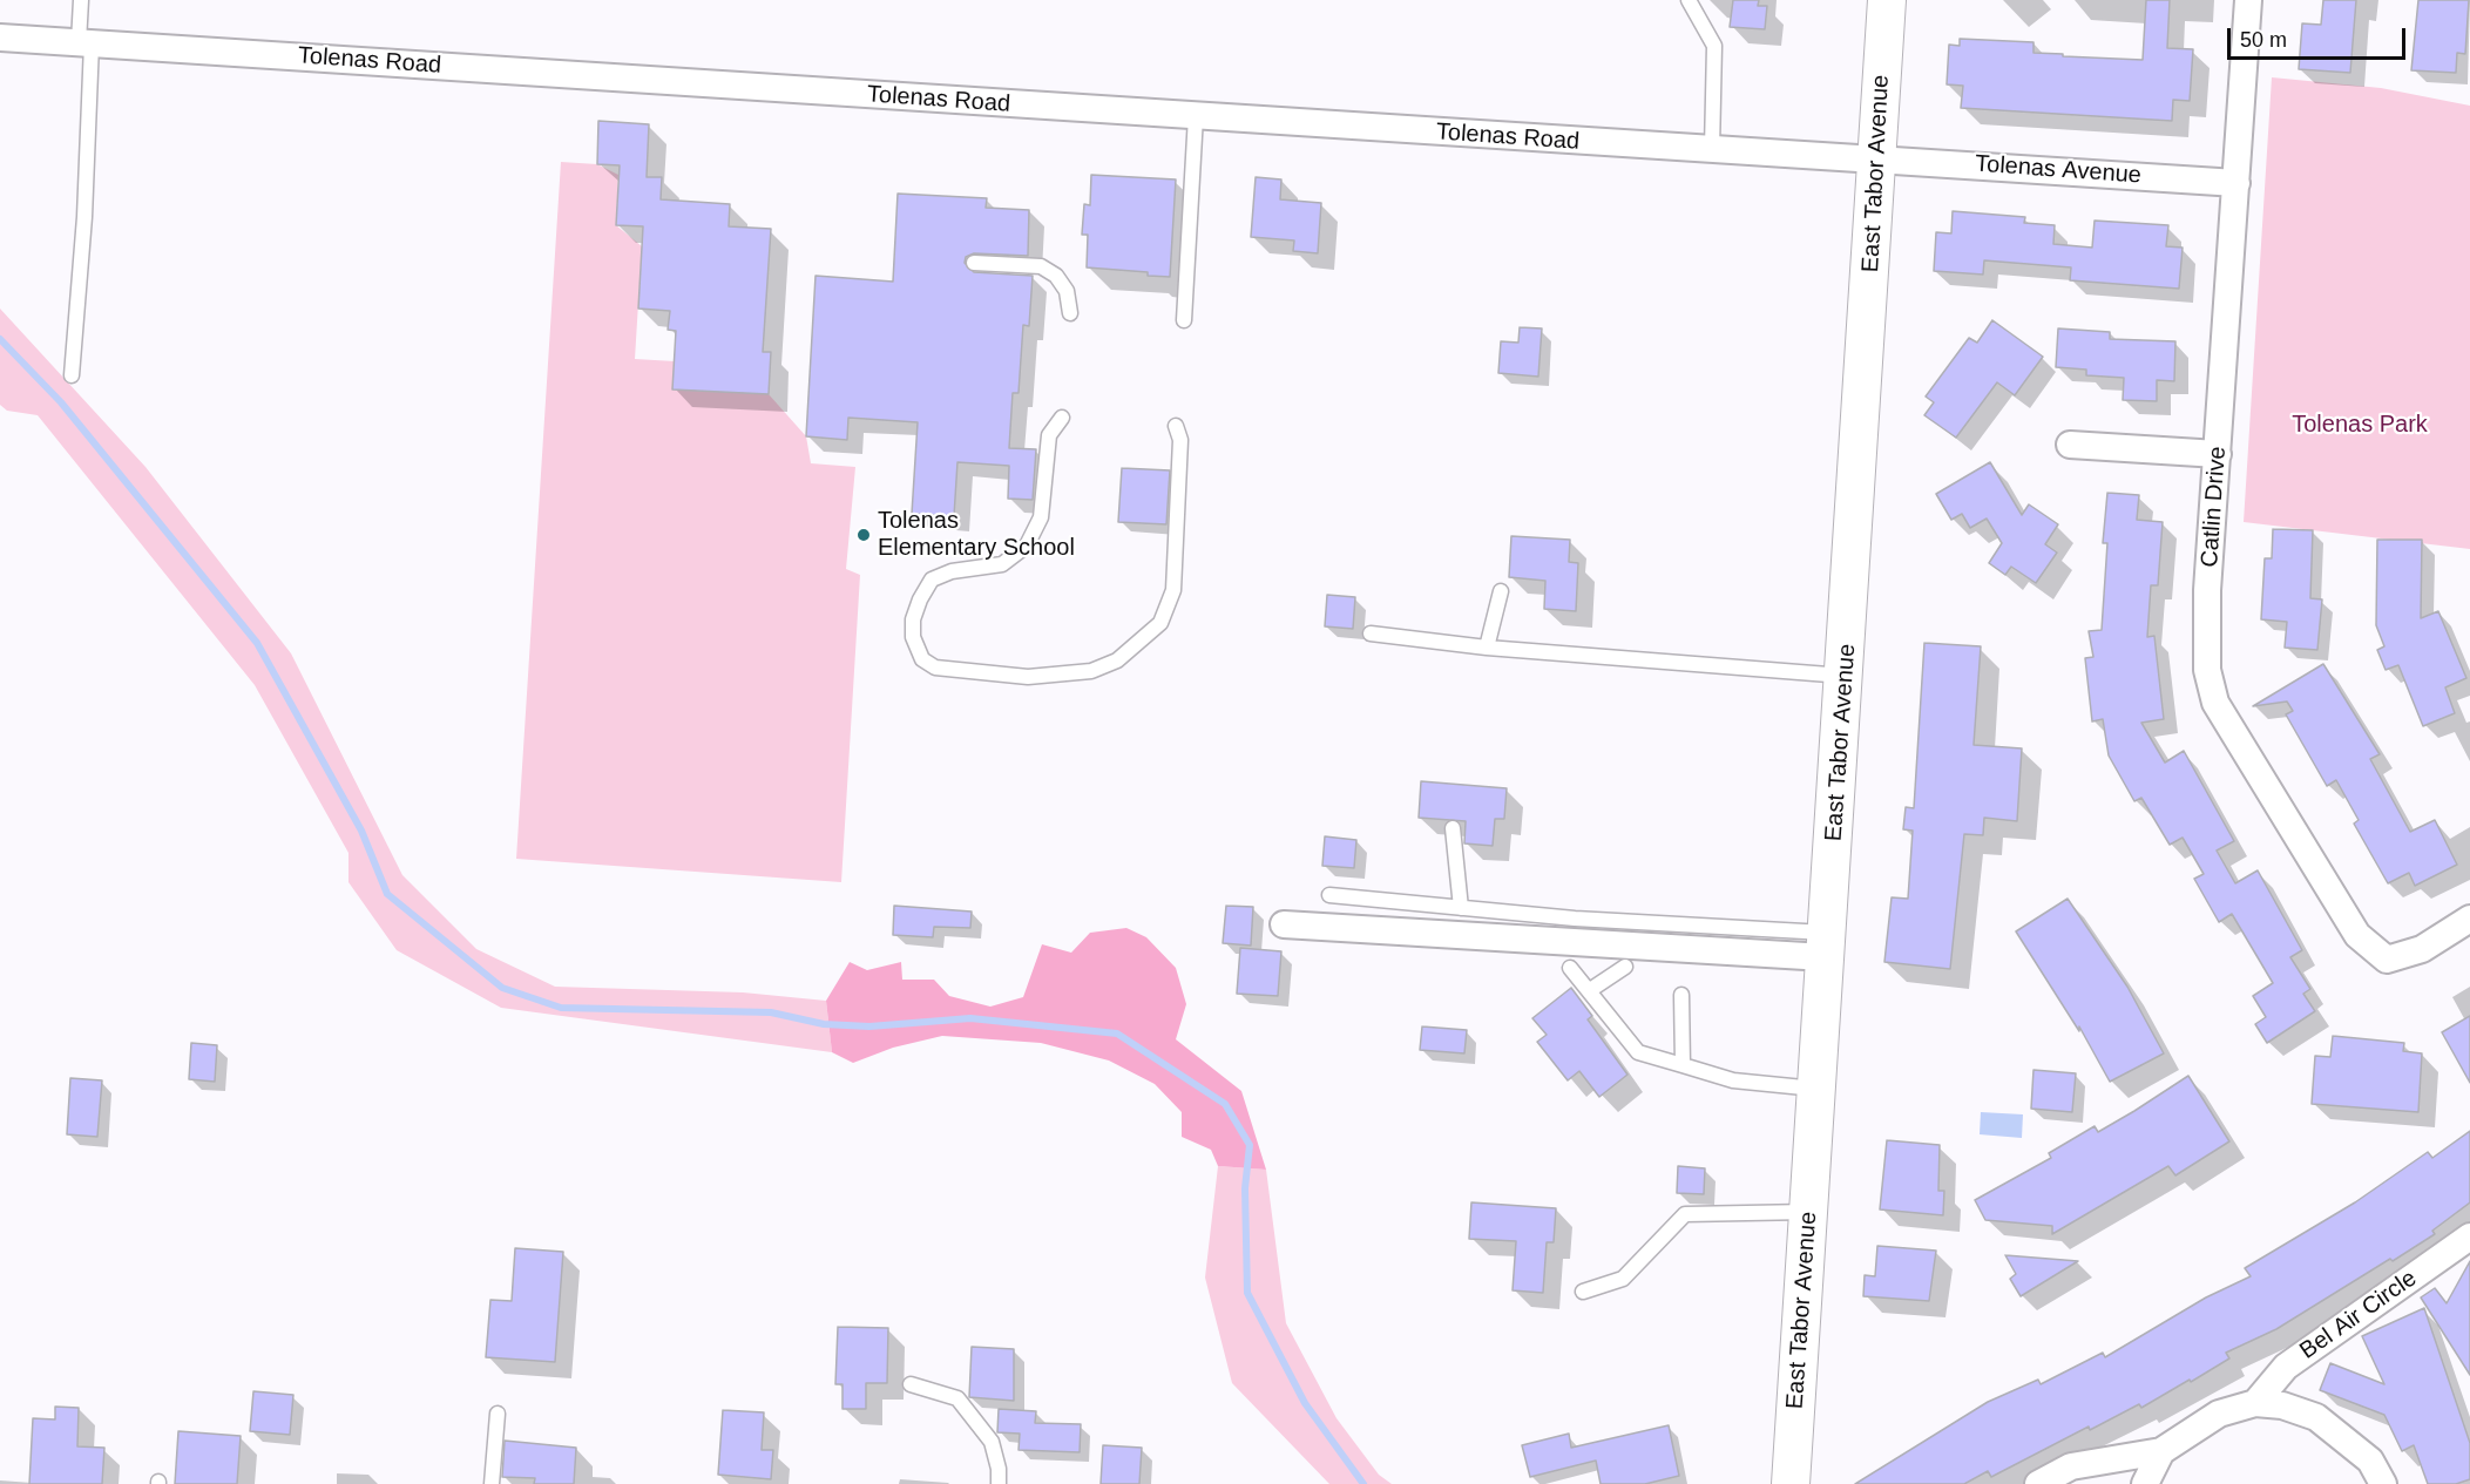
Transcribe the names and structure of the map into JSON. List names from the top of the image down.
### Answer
{
  "streets": {
    "main road": ["East Tabor Avenue"],
    "street": [
      "Tolenas Road",
      "Tolenas Avenue",
      "Catlin Drive",
      "Bel Air Circle"
    ]
  },
  "crossings": [
    ["Tolenas Road", "Tolenas Avenue"],
    ["Tolenas Road", "East Tabor Avenue"],
    ["Tolenas Avenue", "East Tabor Avenue"],
    ["Tolenas Avenue", "Catlin Drive"]
  ],
  "parks": ["Tolenas Park"],
  "places": ["Tolenas Elementary School"],
  "scale_bar": "50 m"
}
